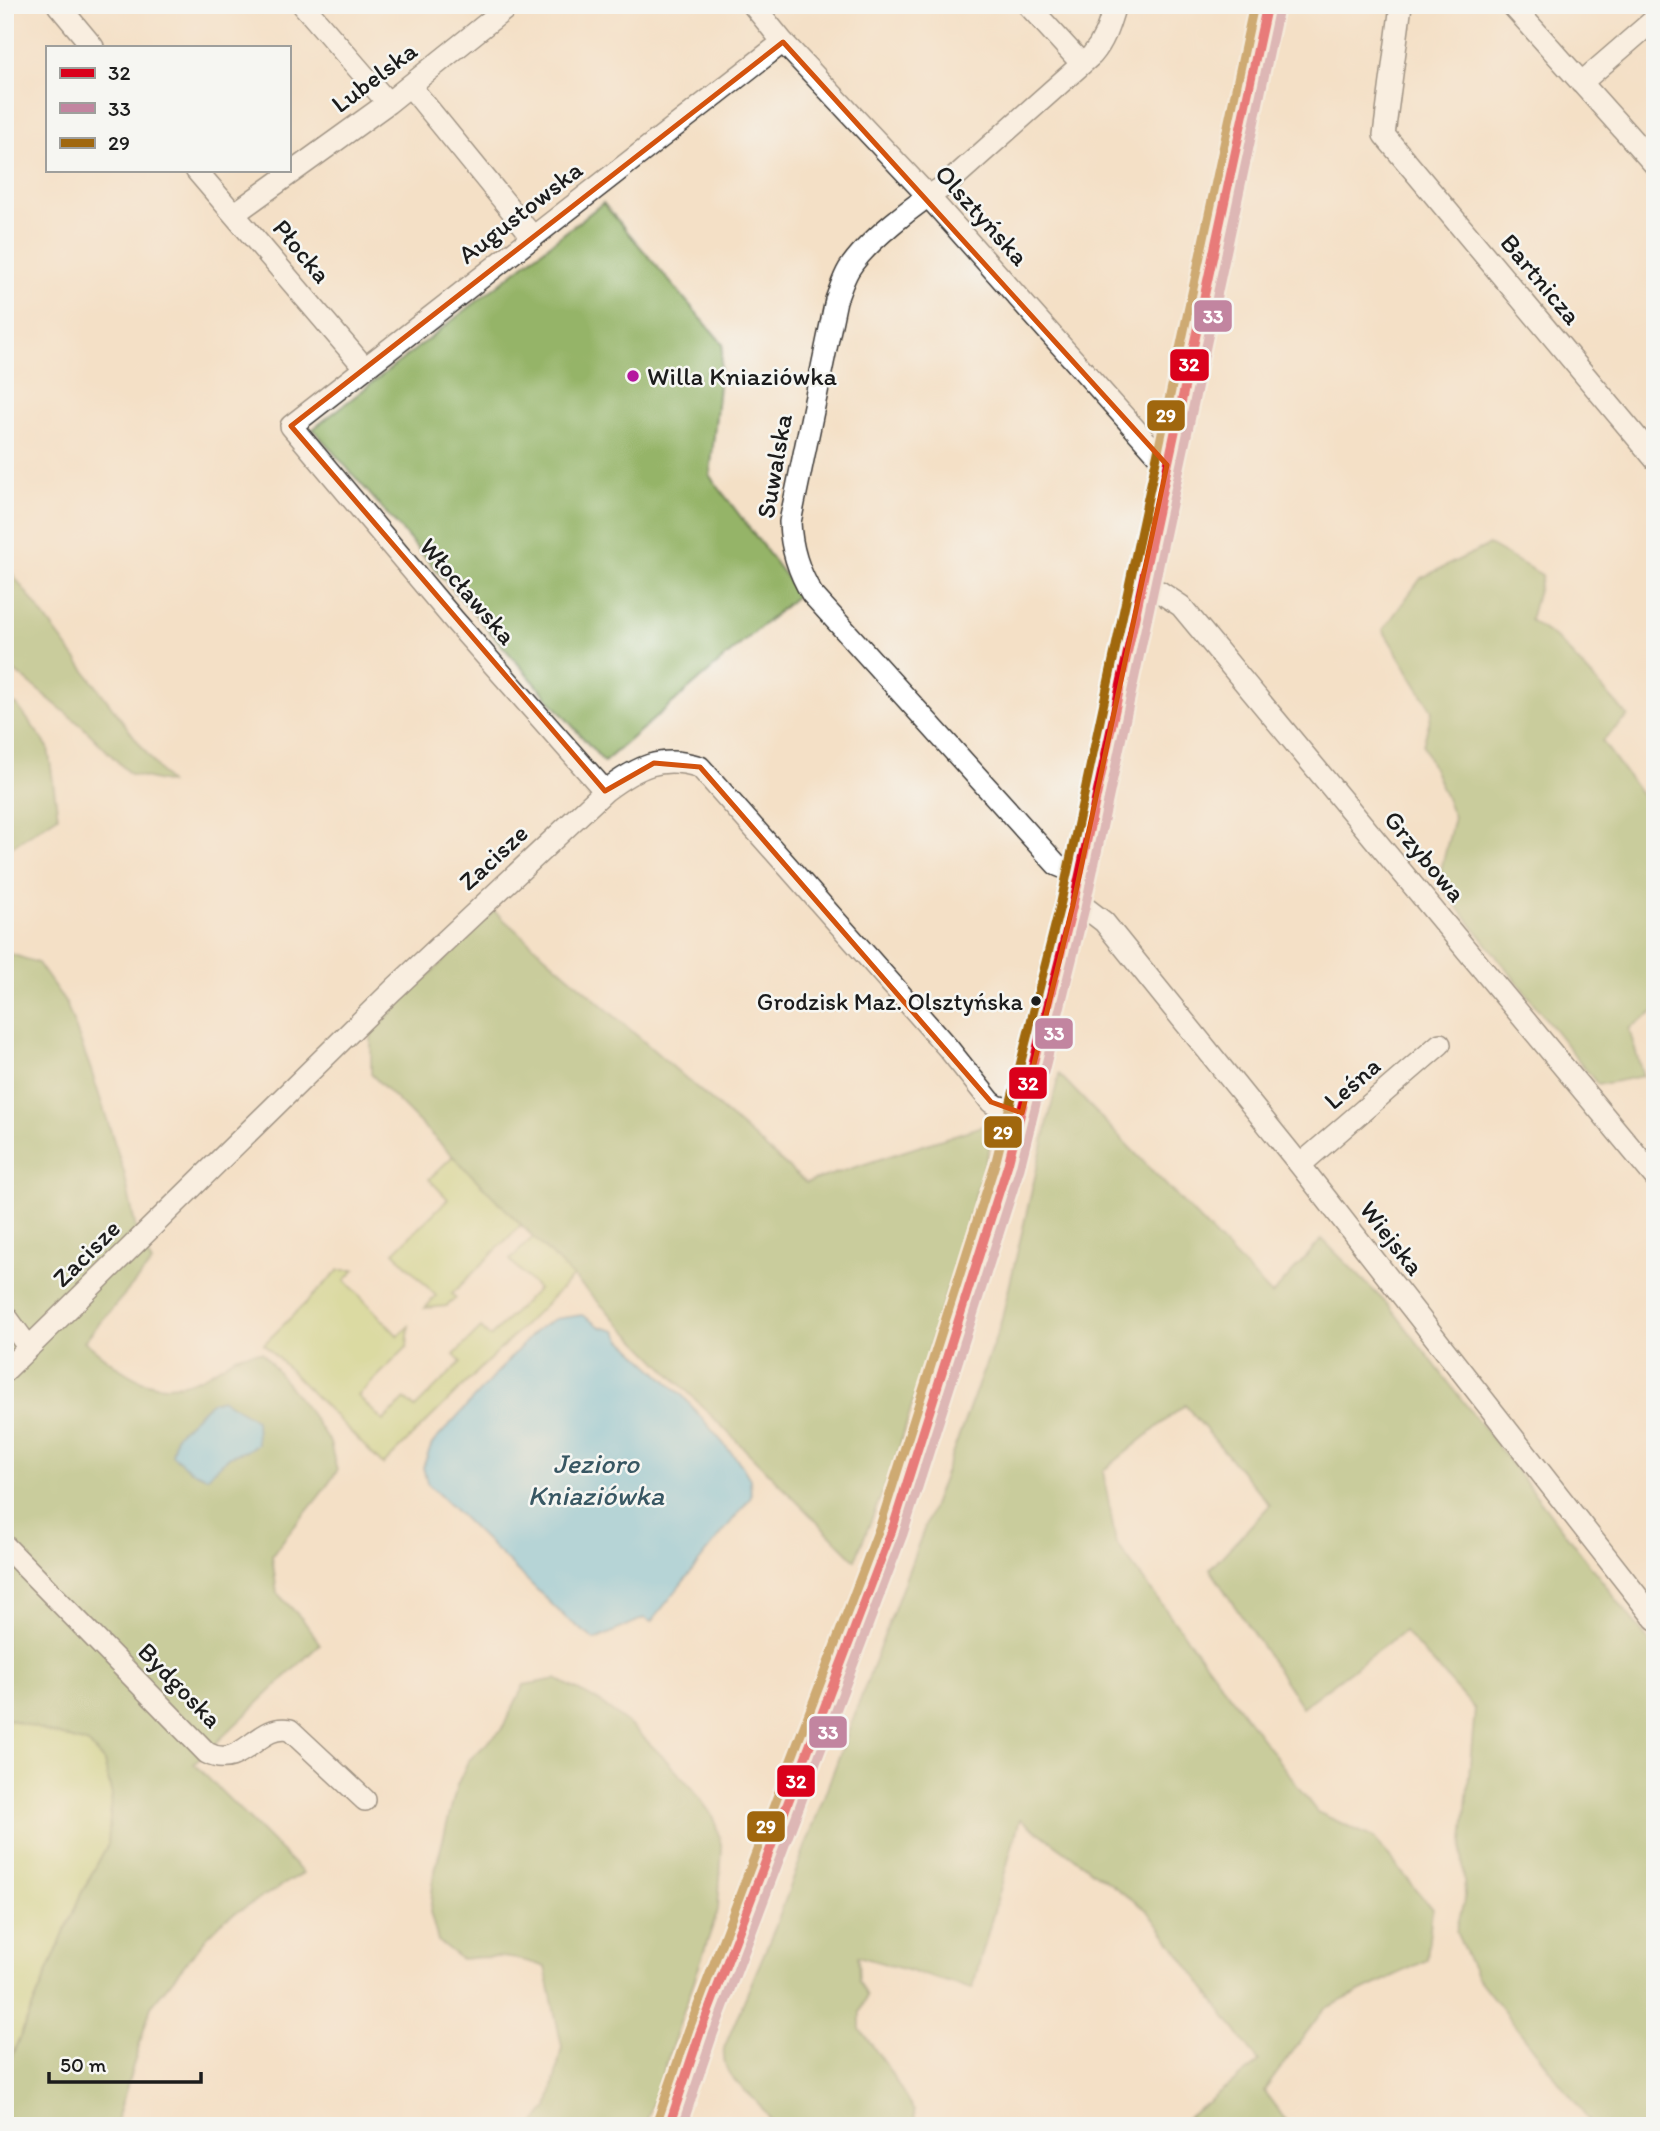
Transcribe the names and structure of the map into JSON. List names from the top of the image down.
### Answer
{
  "streets": {
    "street": [
      "Lubelska",
      "Augustowska",
      "Olsztyńska",
      "Płocka",
      "Bartnicza",
      "Suwalska",
      "Włocławska",
      "Grzybowa",
      "Zacisze",
      "Leśna",
      "Wiejska",
      "Bydgoska"
    ]
  },
  "crossings": [
    ["Lubelska", "Płocka"],
    ["Augustowska", "Olsztyńska"],
    ["Augustowska", "Płocka"],
    ["Augustowska", "Włocławska"],
    ["Olsztyńska", "Suwalska"],
    ["Włocławska", "Zacisze"],
    ["Leśna", "Wiejska"]
  ],
  "water": ["Jezioro Kniaziówka"],
  "places": ["Willa Kniaziówka", "Grodzisk Maz. Olsztyńska"],
  "lines": ["transit line 32", "transit line 29", "transit line 33"],
  "legend": ["32", "33", "29"],
  "scale_bar": "50 m"
}
